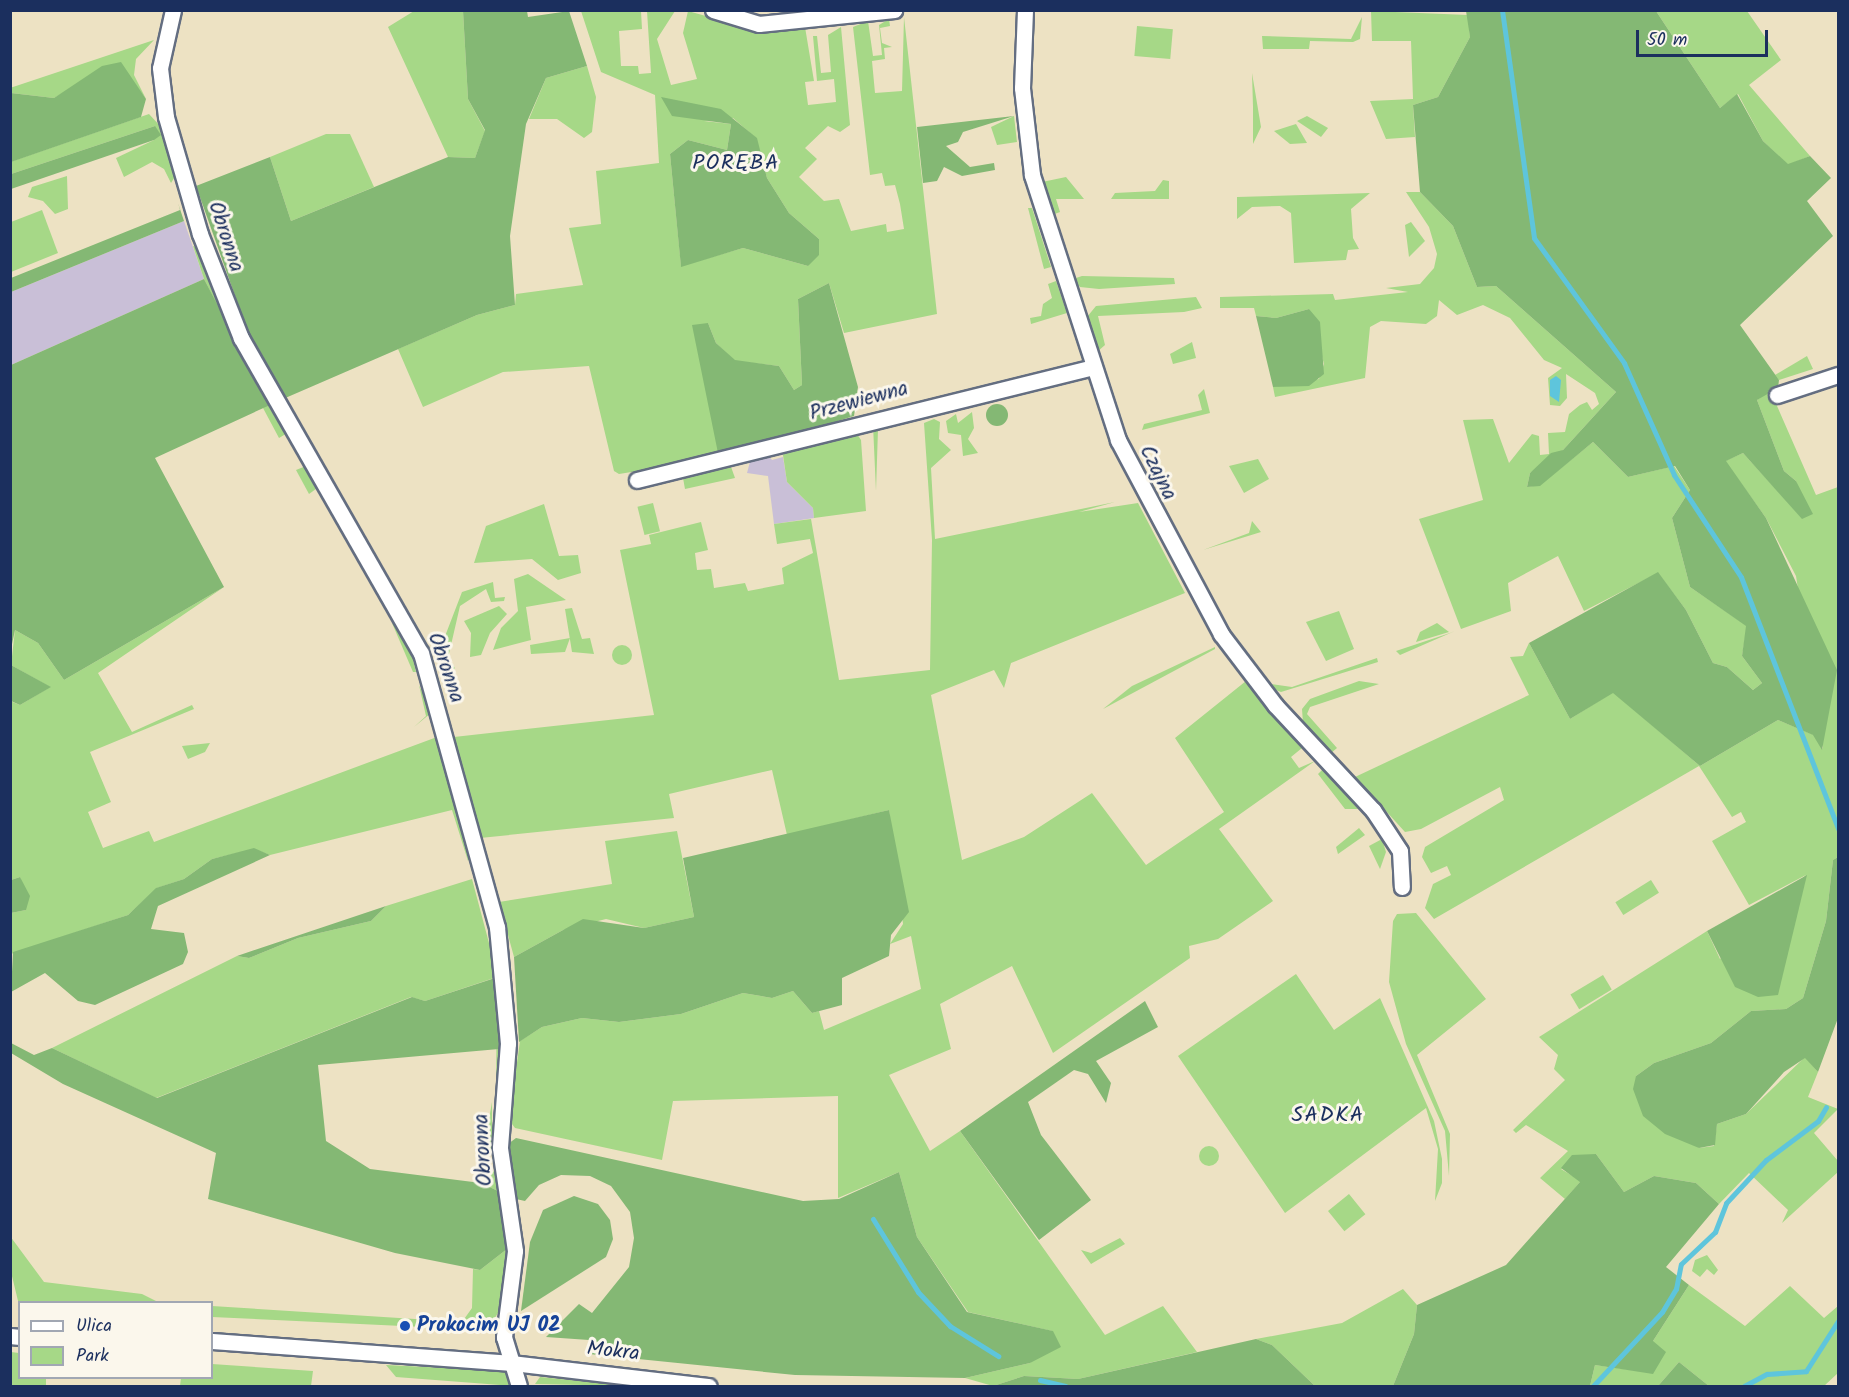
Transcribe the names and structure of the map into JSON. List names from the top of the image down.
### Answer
{
  "streets": {
    "street": [
      "Obronna",
      "Przewiewna",
      "Czajna",
      "Mokra"
    ]
  },
  "crossings": [
    ["Obronna", "Mokra"],
    ["Przewiewna", "Czajna"]
  ],
  "districts": ["PORĘBA", "SADKA"],
  "places": ["Prokocim UJ 02"],
  "legend": ["Ulica", "Park"],
  "scale_bar": "50 m"
}
